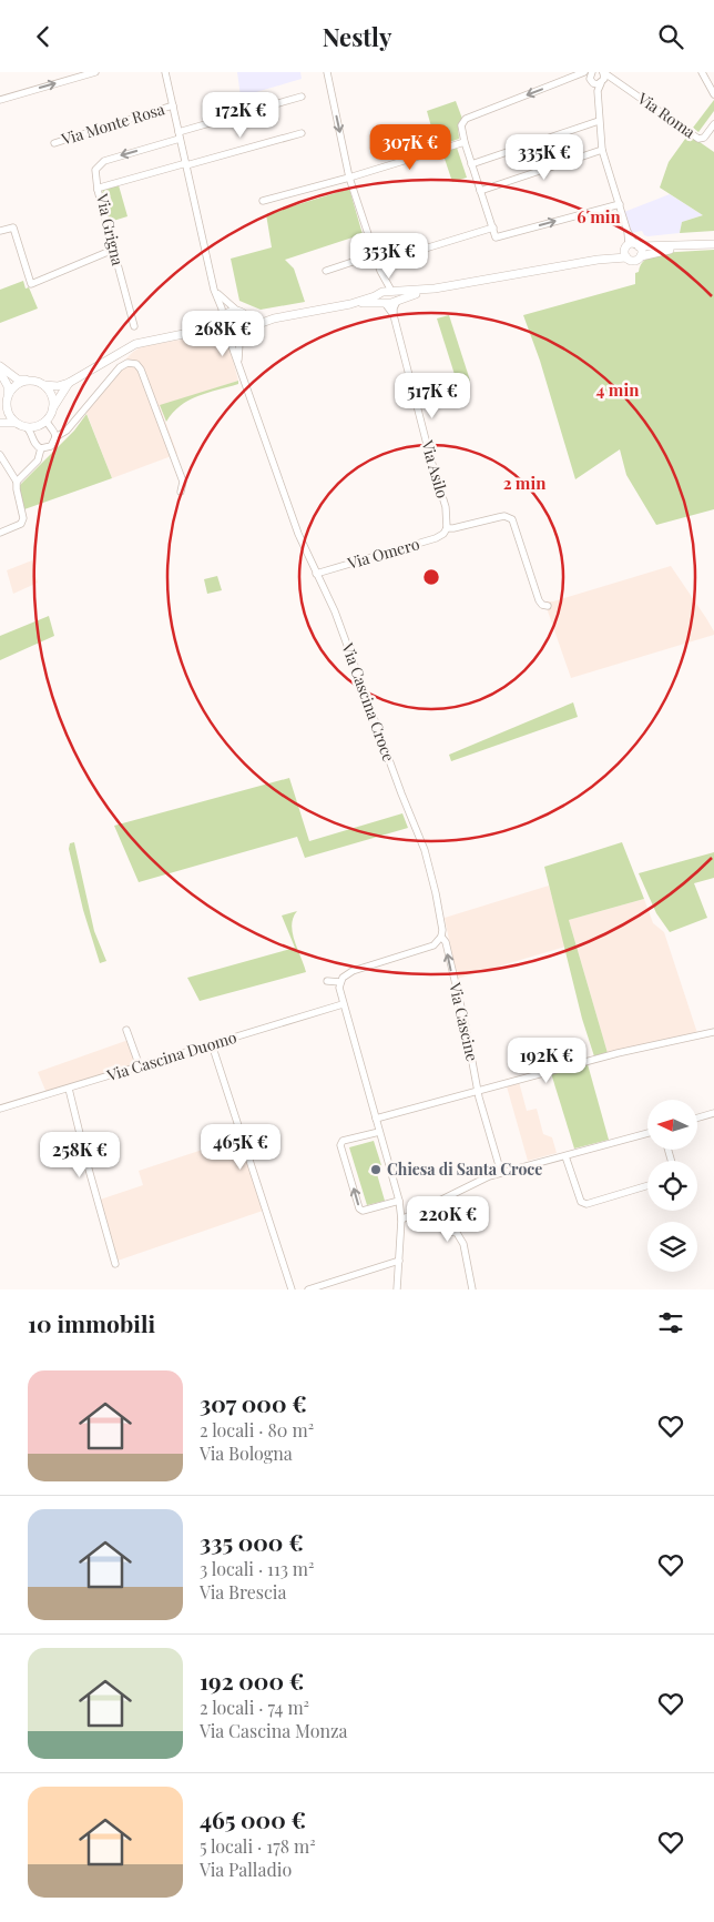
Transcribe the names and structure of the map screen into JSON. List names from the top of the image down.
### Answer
{
  "streets": {
    "street": [
      "Via Roma",
      "Via Monte Rosa",
      "Via Grigna",
      "Via Asilo",
      "Via Omero",
      "Via Cascina Croce",
      "Via Cascine",
      "Via Cascina Duomo"
    ]
  },
  "crossings": [
    ["Via Asilo", "Via Omero"],
    ["Via Omero", "Via Cascina Croce"],
    ["Via Cascina Croce", "Via Cascine"]
  ],
  "one_way": ["Via Cascine"],
  "places": ["Chiesa di Santa Croce"],
  "north": "left",
  "page": {
    "header": "Nestly",
    "price": [
      "172K €",
      "307K €",
      "335K €",
      "353K €",
      "268K €",
      "517K €",
      "192K €",
      "465K €",
      "258K €",
      "220K €"
    ],
    "heading": "10 immobili",
    "list": [
      {
        "name": "307 000 €",
        "note": "2 locali · 80 m² · Via Bologna"
      },
      {
        "name": "335 000 €",
        "note": "3 locali · 113 m² · Via Brescia"
      },
      {
        "name": "192 000 €",
        "note": "2 locali · 74 m² · Via Cascina Monza"
      },
      {
        "name": "465 000 €",
        "note": "5 locali · 178 m² · Via Palladio"
      }
    ]
  },
  "rings": ["6 min", "4 min", "2 min"]
}
